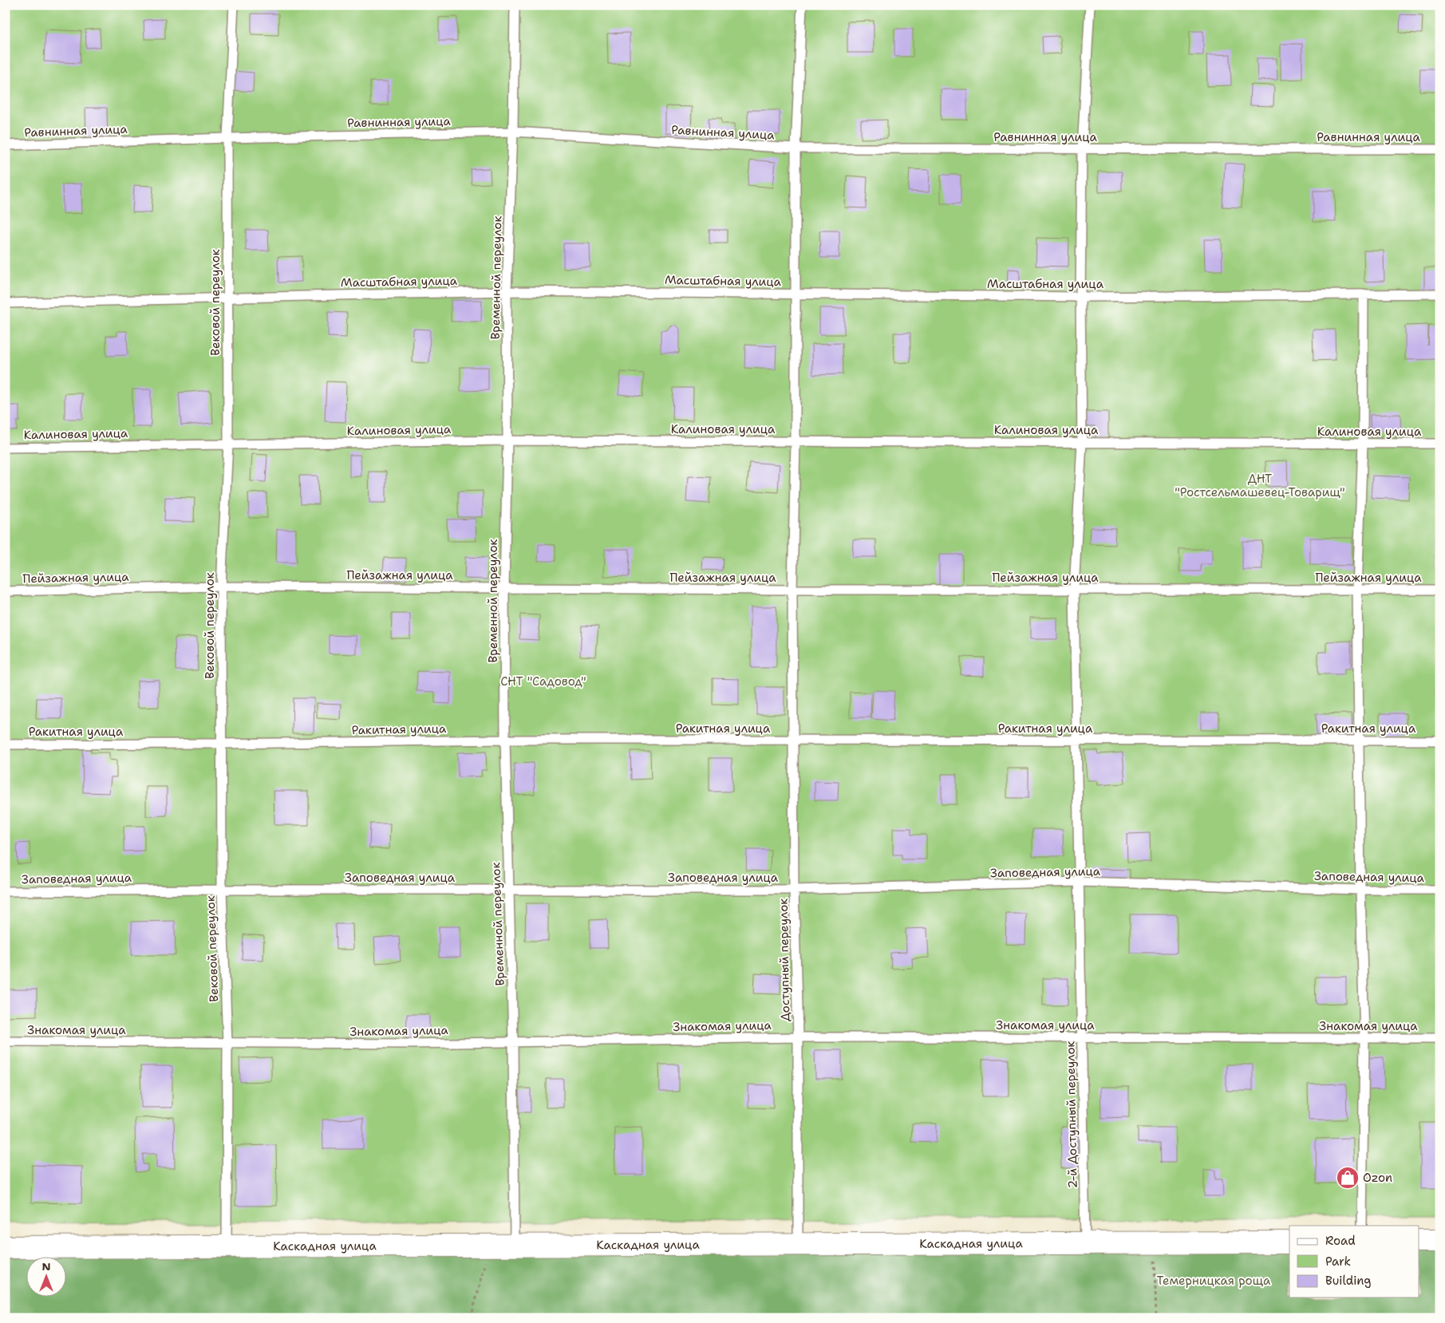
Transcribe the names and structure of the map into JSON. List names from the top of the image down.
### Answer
{
  "streets": {
    "street": ["Каскадная улица"],
    "lane": [
      "Равнинная улица",
      "Временной переулок",
      "Масштабная улица",
      "Вековой переулок",
      "Калиновая улица",
      "Пейзажная улица",
      "Ракитная улица",
      "Заповедная улица",
      "Доступный переулок",
      "Знакомая улица",
      "2-й Доступный переулок"
    ]
  },
  "crossings": [
    ["Равнинная улица", "Временной переулок"],
    ["Равнинная улица", "Вековой переулок"],
    ["Равнинная улица", "Доступный переулок"],
    ["Равнинная улица", "2-й Доступный переулок"],
    ["Временной переулок", "Масштабная улица"],
    ["Временной переулок", "Калиновая улица"],
    ["Временной переулок", "Пейзажная улица"],
    ["Временной переулок", "Ракитная улица"],
    ["Временной переулок", "Заповедная улица"],
    ["Временной переулок", "Знакомая улица"],
    ["Временной переулок", "Каскадная улица"],
    ["Масштабная улица", "Вековой переулок"],
    ["Масштабная улица", "Доступный переулок"],
    ["Масштабная улица", "2-й Доступный переулок"],
    ["Вековой переулок", "Калиновая улица"],
    ["Вековой переулок", "Пейзажная улица"],
    ["Вековой переулок", "Ракитная улица"],
    ["Вековой переулок", "Заповедная улица"],
    ["Вековой переулок", "Знакомая улица"],
    ["Вековой переулок", "Каскадная улица"],
    ["Калиновая улица", "Доступный переулок"],
    ["Калиновая улица", "2-й Доступный переулок"],
    ["Пейзажная улица", "Доступный переулок"],
    ["Пейзажная улица", "2-й Доступный переулок"],
    ["Ракитная улица", "Доступный переулок"],
    ["Ракитная улица", "2-й Доступный переулок"],
    ["Заповедная улица", "Доступный переулок"],
    ["Заповедная улица", "2-й Доступный переулок"],
    ["Доступный переулок", "Знакомая улица"],
    ["Доступный переулок", "Каскадная улица"],
    ["Знакомая улица", "2-й Доступный переулок"],
    ["2-й Доступный переулок", "Каскадная улица"]
  ],
  "parks": ["ДНТ \"Ростсельмашевец-Товарищ\"", "СНТ \"Садовод\"", "Темерницкая роща"],
  "places": {
    "shop": ["Ozon"]
  },
  "legend": ["Road", "Park", "Building"],
  "north": "top"
}
